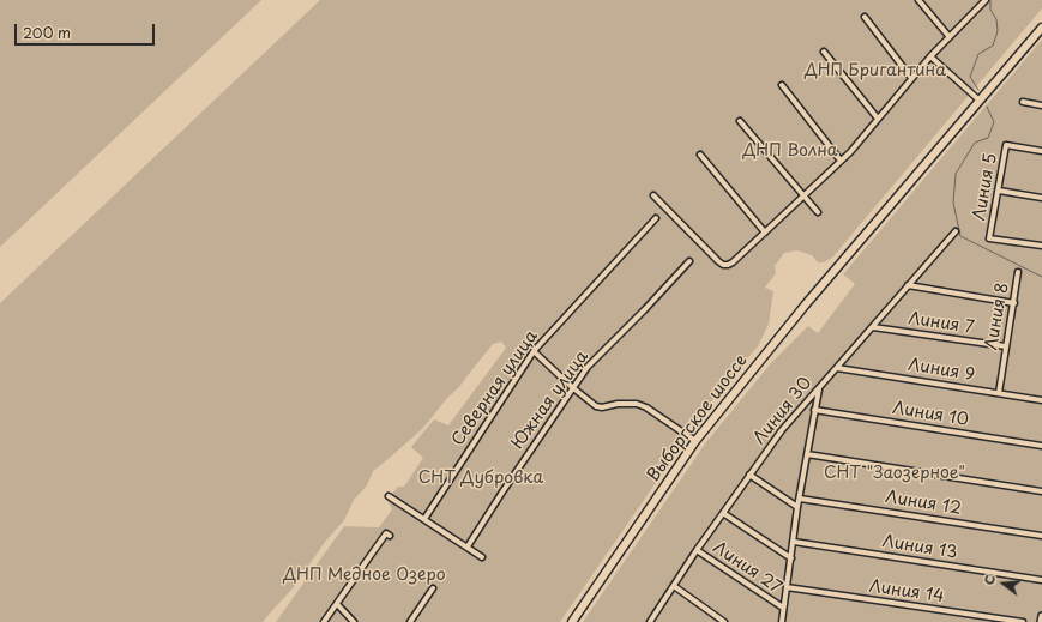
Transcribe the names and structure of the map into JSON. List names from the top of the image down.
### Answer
{
  "streets": {
    "main road": ["Выборгское шоссе"],
    "street": [
      "Линия 5",
      "Линия 8",
      "Линия 7",
      "Линия 9",
      "Северная улица",
      "Южная улица",
      "Линия 30",
      "Линия 10",
      "Линия 12",
      "Линия 13",
      "Линия 27",
      "Линия 14"
    ]
  },
  "crossings": [
    ["Линия 8", "Линия 7"],
    ["Линия 8", "Линия 9"],
    ["Линия 7", "Линия 30"],
    ["Линия 9", "Линия 30"],
    ["Линия 30", "Линия 27"]
  ],
  "parks": [
    "ДНП Бригантина",
    "ДНП Волна",
    "СНТ \"Заозерное\"",
    "СНТ Дубровка",
    "ДНП Медное Озеро"
  ],
  "scale_bar": "200 m",
  "north": "left"
}
